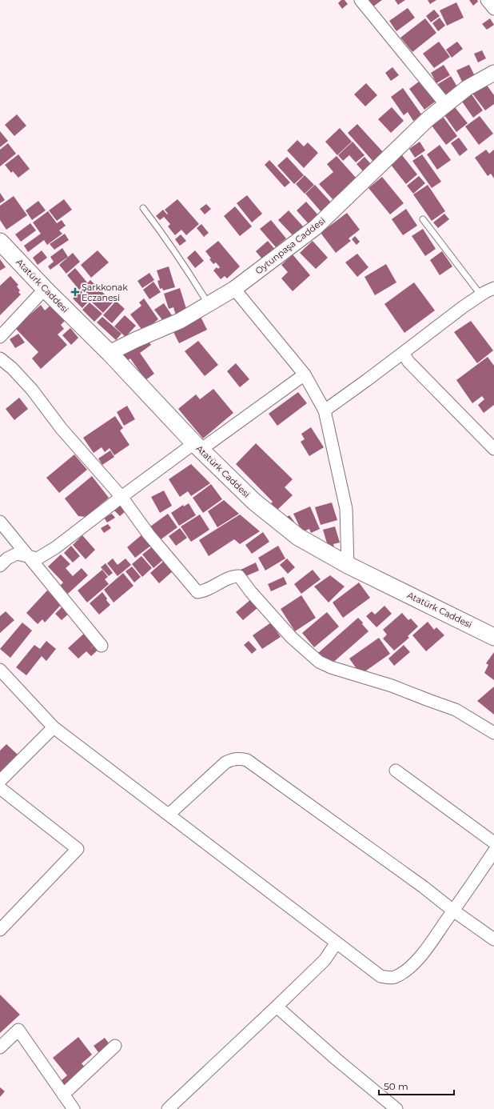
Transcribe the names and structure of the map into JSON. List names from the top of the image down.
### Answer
{
  "streets": {
    "main road": ["Atatürk Caddesi"],
    "street": ["Oytunpaşa Caddesi"]
  },
  "crossings": [
    ["Oytunpaşa Caddesi", "Atatürk Caddesi"]
  ],
  "places": {
    "health": ["Şarkkonak Eczanesi"]
  },
  "scale_bar": "50 m"
}
